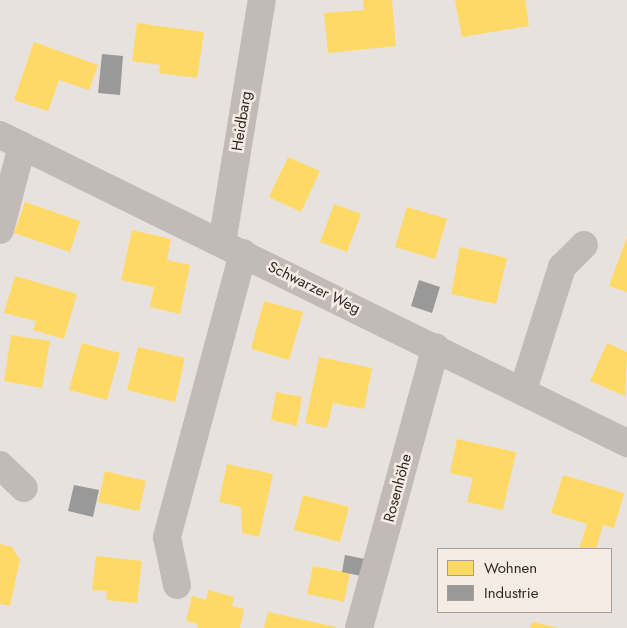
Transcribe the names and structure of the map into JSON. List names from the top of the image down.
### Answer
{
  "streets": {
    "street": ["Heidbarg", "Schwarzer Weg", "Rosenhöhe"]
  },
  "crossings": [
    ["Heidbarg", "Schwarzer Weg"],
    ["Schwarzer Weg", "Rosenhöhe"]
  ],
  "legend": ["Wohnen", "Industrie"]
}
